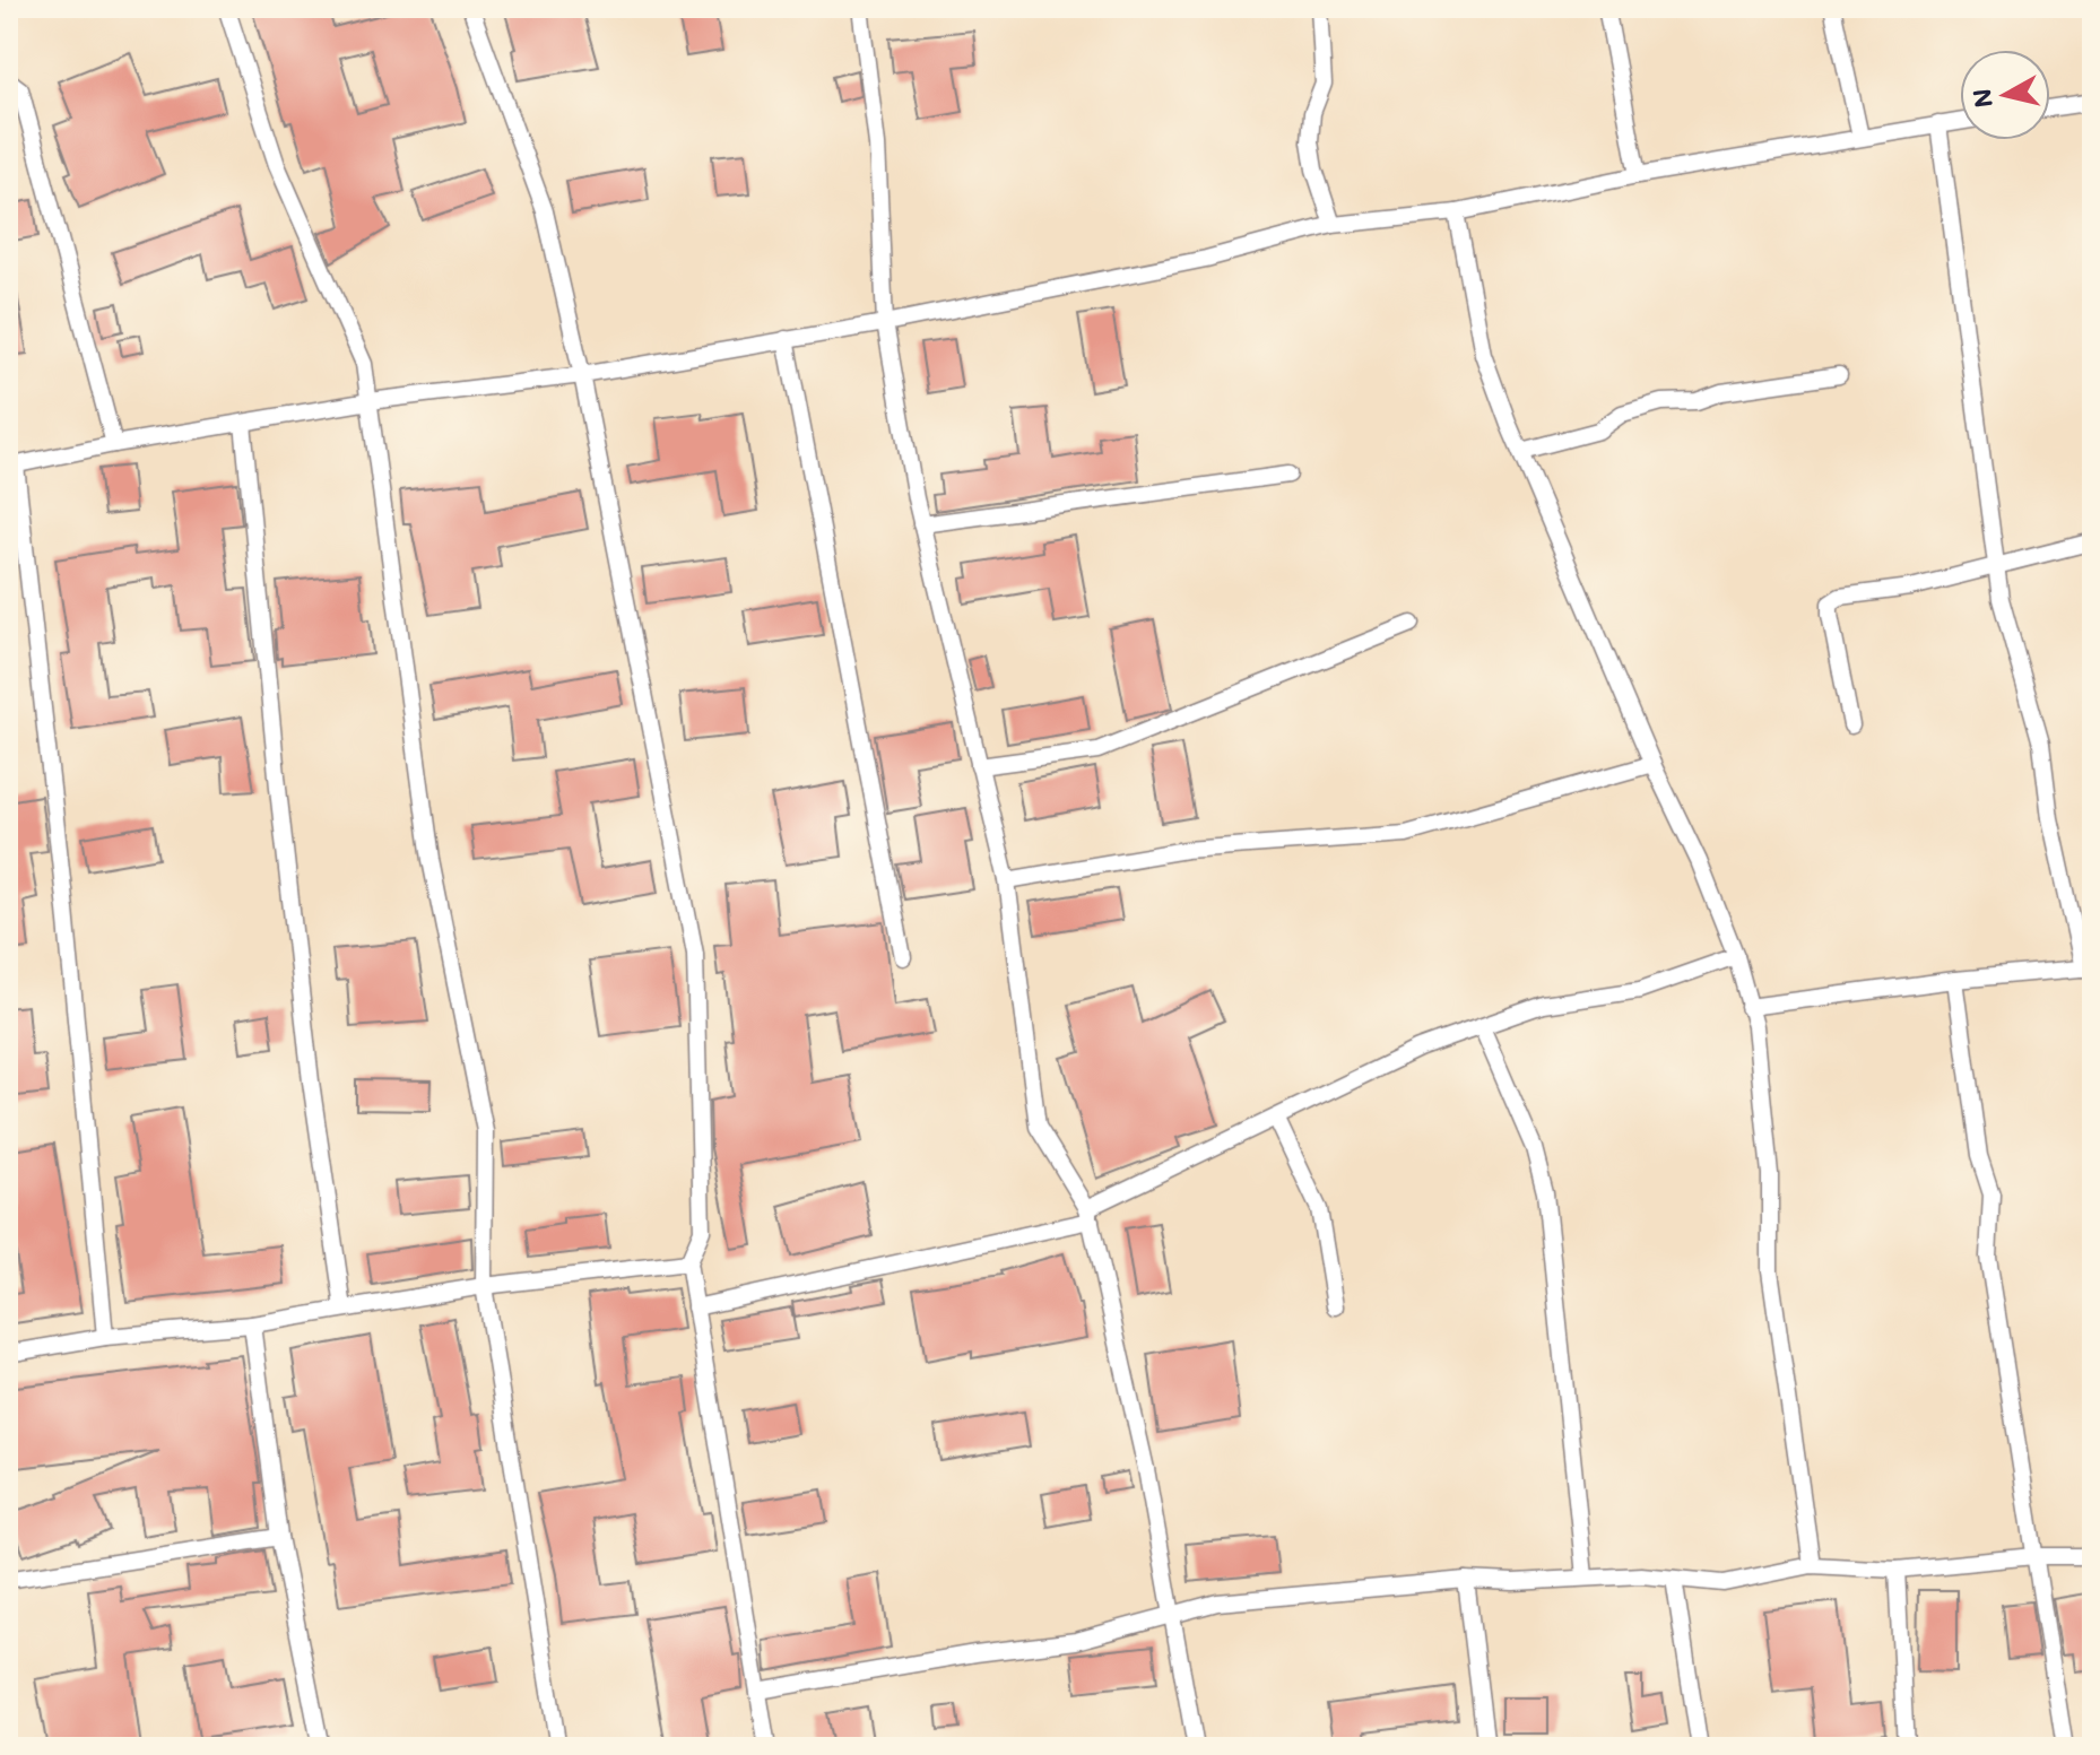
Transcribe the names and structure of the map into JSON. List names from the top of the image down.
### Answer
{
  "north": "left"
}
